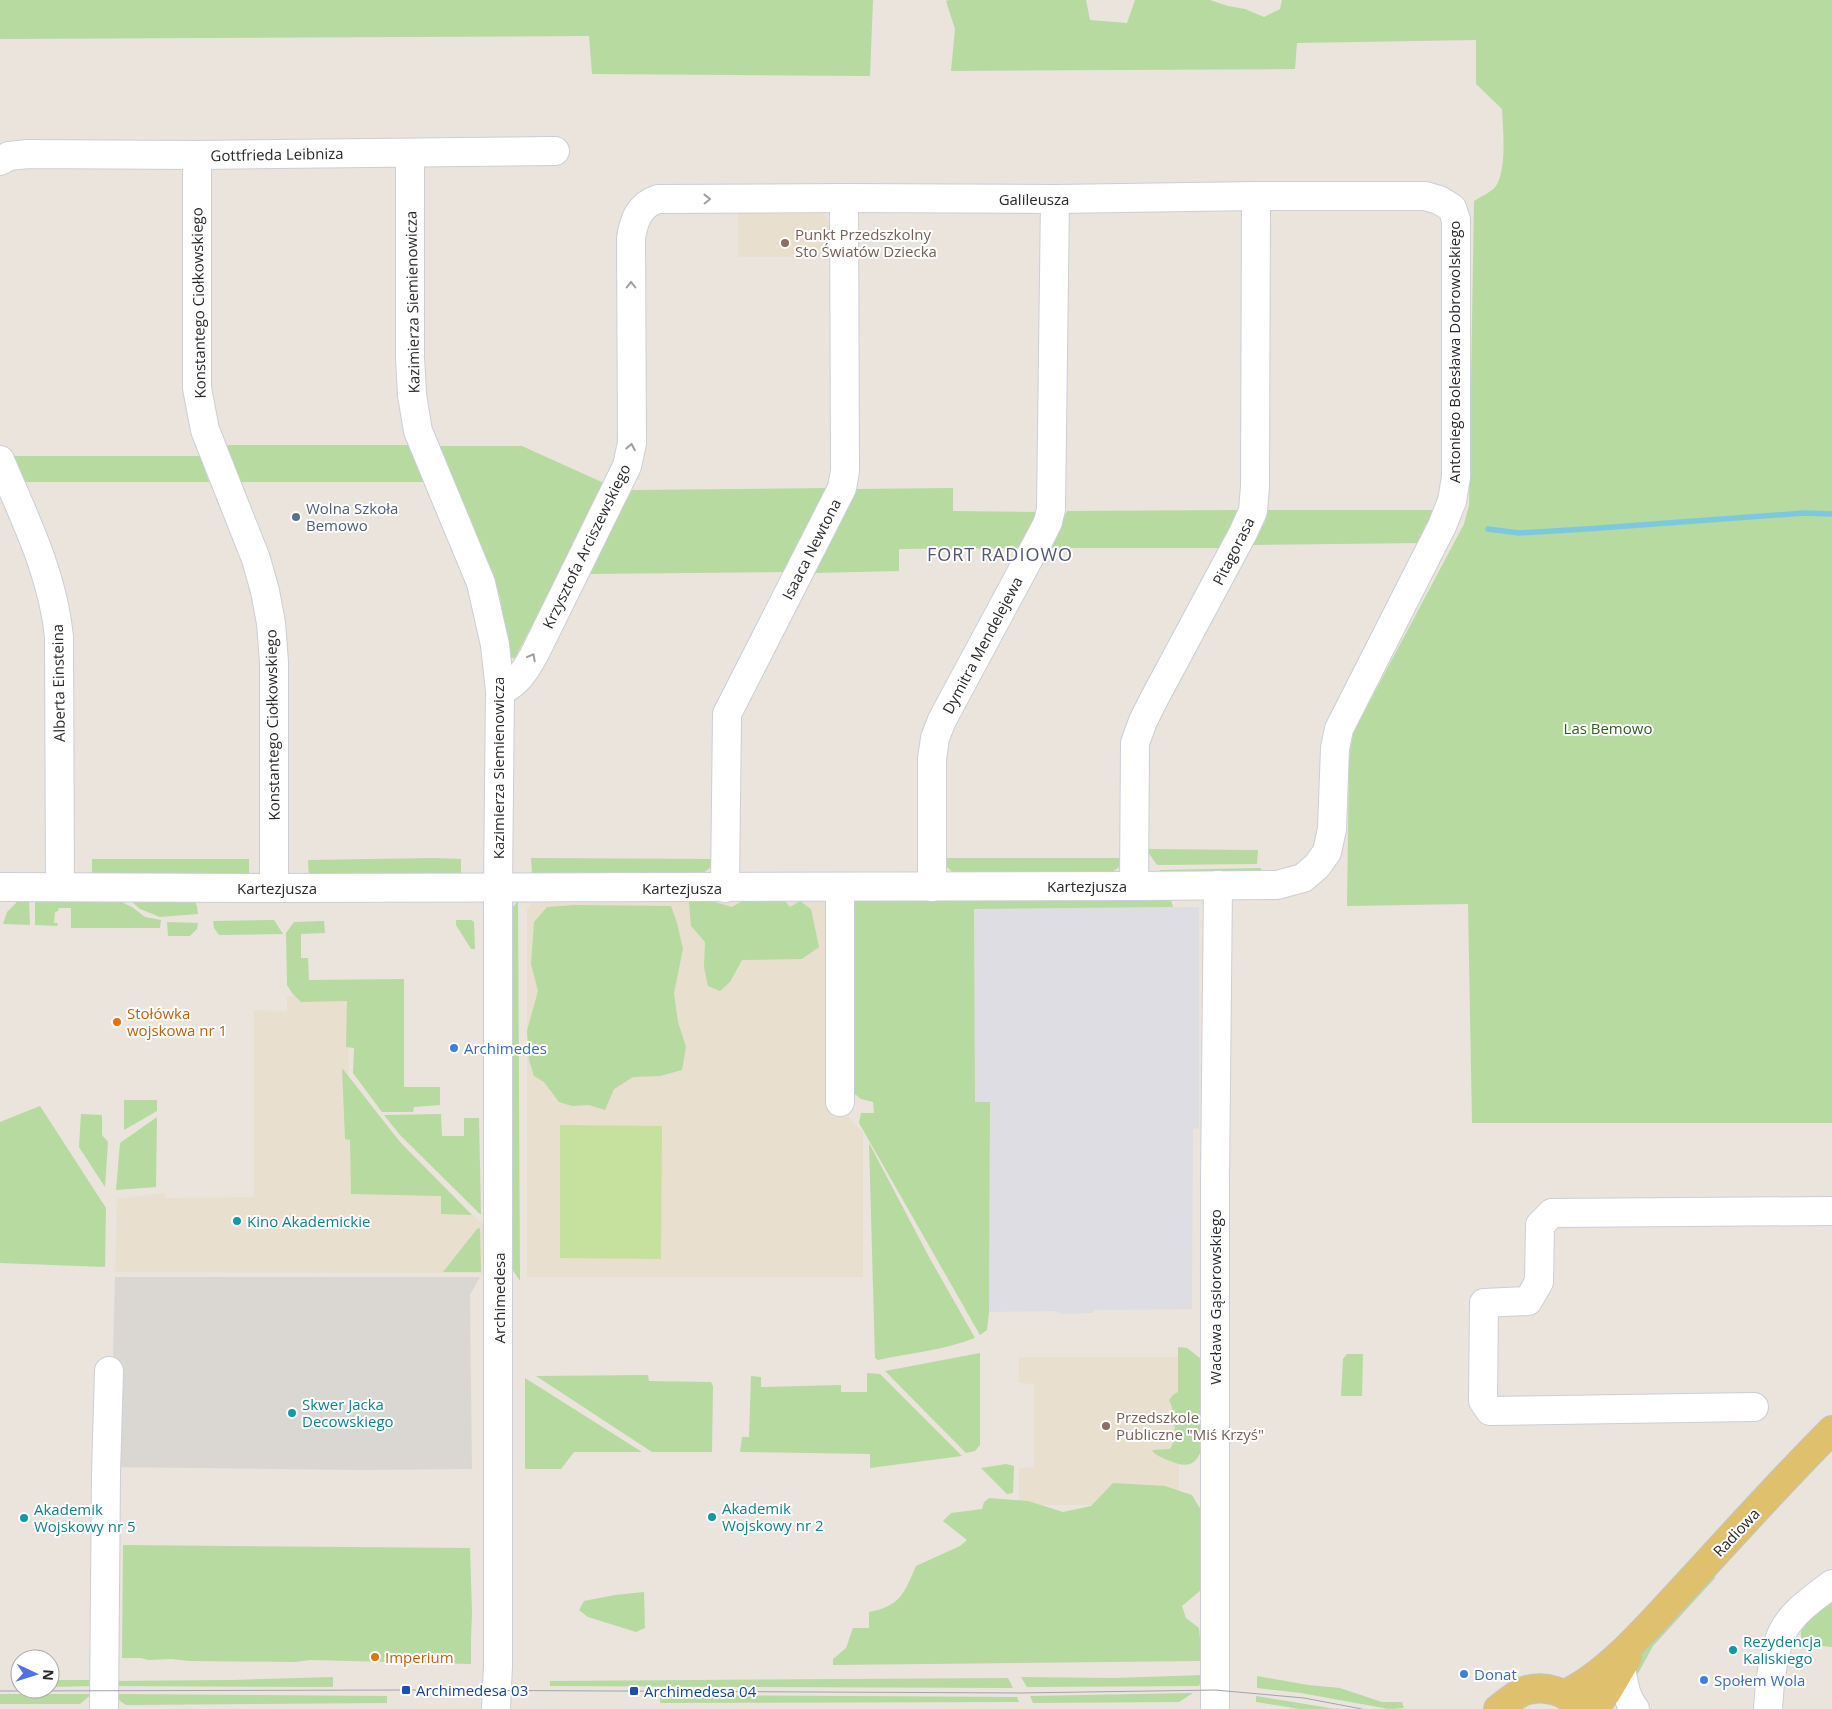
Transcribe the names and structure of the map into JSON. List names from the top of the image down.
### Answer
{
  "streets": {
    "main road": ["Radiowa"],
    "street": [
      "Gottfrieda Leibniza",
      "Galileusza",
      "Kazimierza Siemienowicza",
      "Konstantego Ciołkowskiego",
      "Antoniego Bolesława Dobrowolskiego",
      "Krzysztofa Arciszewskiego",
      "Isaaca Newtona",
      "Pitagorasa",
      "Dymitra Mendelejewa",
      "Alberta Einsteina",
      "Kartezjusza",
      "Wacława Gąsiorowskiego",
      "Archimedesa"
    ]
  },
  "crossings": [
    ["Gottfrieda Leibniza", "Kazimierza Siemienowicza"],
    ["Gottfrieda Leibniza", "Konstantego Ciołkowskiego"],
    ["Galileusza", "Antoniego Bolesława Dobrowolskiego"],
    ["Galileusza", "Krzysztofa Arciszewskiego"],
    ["Galileusza", "Isaaca Newtona"],
    ["Galileusza", "Pitagorasa"],
    ["Galileusza", "Dymitra Mendelejewa"],
    ["Kazimierza Siemienowicza", "Krzysztofa Arciszewskiego"],
    ["Kazimierza Siemienowicza", "Kartezjusza"],
    ["Kazimierza Siemienowicza", "Archimedesa"],
    ["Konstantego Ciołkowskiego", "Kartezjusza"],
    ["Antoniego Bolesława Dobrowolskiego", "Kartezjusza"],
    ["Isaaca Newtona", "Kartezjusza"],
    ["Pitagorasa", "Kartezjusza"],
    ["Dymitra Mendelejewa", "Kartezjusza"],
    ["Alberta Einsteina", "Kartezjusza"],
    ["Kartezjusza", "Wacława Gąsiorowskiego"],
    ["Kartezjusza", "Archimedesa"]
  ],
  "one_way": ["Krzysztofa Arciszewskiego"],
  "districts": ["FORT RADIOWO"],
  "parks": ["Las Bemowo"],
  "places": {
    "other": [
      "Punkt Przedszkolny Sto Światów Dziecka",
      "Wolna Szkoła Bemowo",
      "Stołówka wojskowa nr 1",
      "Archimedes",
      "Kino Akademickie",
      "Skwer Jacka Decowskiego",
      "Przedszkole Publiczne \"Miś Krzyś\"",
      "Akademik Wojskowy nr 2",
      "Akademik Wojskowy nr 5",
      "Rezydencja Kaliskiego",
      "Imperium",
      "Donat",
      "Społem Wola"
    ],
    "transit": ["Archimedesa 03", "Archimedesa 04"]
  },
  "north": "right"
}
